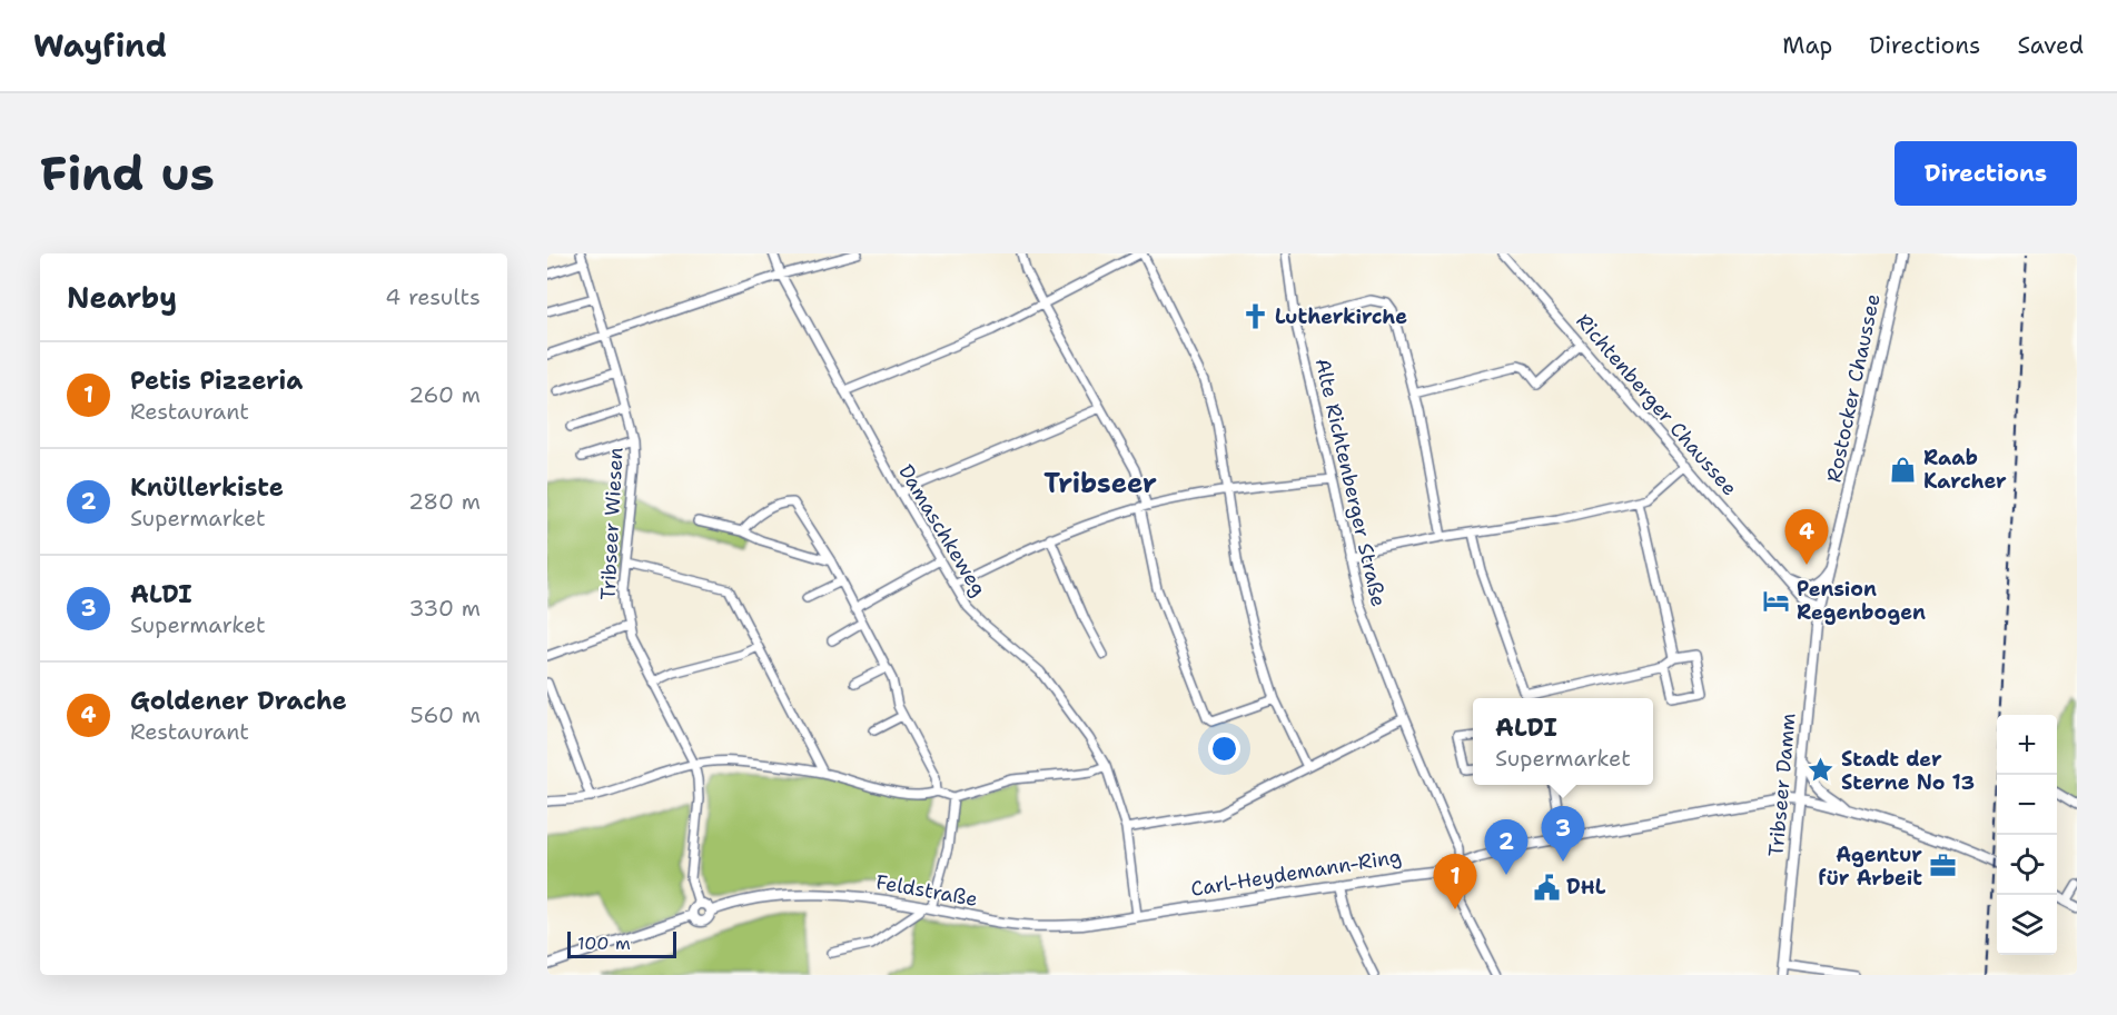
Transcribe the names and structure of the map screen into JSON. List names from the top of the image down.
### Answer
{
  "streets": {
    "main road": [
      "Rostocker Chaussee",
      "Tribseer Damm",
      "Carl-Heydemann-Ring",
      "Feldstraße"
    ],
    "street": [
      "Richtenberger Chaussee",
      "Alte Richtenberger Straße",
      "Tribseer Wiesen",
      "Damaschkeweg"
    ]
  },
  "crossings": [
    ["Rostocker Chaussee", "Richtenberger Chaussee"],
    ["Rostocker Chaussee", "Tribseer Damm"],
    ["Richtenberger Chaussee", "Tribseer Damm"],
    ["Alte Richtenberger Straße", "Carl-Heydemann-Ring"],
    ["Tribseer Wiesen", "Feldstraße"],
    ["Damaschkeweg", "Carl-Heydemann-Ring"],
    ["Damaschkeweg", "Feldstraße"],
    ["Tribseer Damm", "Carl-Heydemann-Ring"],
    ["Carl-Heydemann-Ring", "Feldstraße"]
  ],
  "districts": ["Tribseer"],
  "places": {
    "church": ["Lutherkirche"],
    "shop": ["Raab Karcher"],
    "hotel": ["Pension Regenbogen"],
    "place": ["Stadt der Sterne No 13"],
    "office": ["Agentur für Arbeit"],
    "public building": ["DHL"]
  },
  "scale_bar": "100 m",
  "page": {
    "header": "Wayfind",
    "nav": ["Map", "Directions", "Saved"],
    "buttons": "Directions",
    "title": "Find us",
    "heading": ["Nearby", "4 results"],
    "list": [
      {
        "mark": "1",
        "name": "Petis Pizzeria",
        "note": "Restaurant",
        "value": "260 m"
      },
      {
        "mark": "2",
        "name": "Knüllerkiste",
        "note": "Supermarket",
        "value": "280 m"
      },
      {
        "mark": "3",
        "name": "ALDI",
        "note": "Supermarket",
        "value": "330 m"
      },
      {
        "mark": "4",
        "name": "Goldener Drache",
        "note": "Restaurant",
        "value": "560 m"
      }
    ],
    "pins": [
      "4",
      "3",
      "2",
      "1"
    ],
    "popup": ["ALDI", "Supermarket"],
    "map_buttons": ["+", "−"],
    "scale": "100 m"
  }
}
